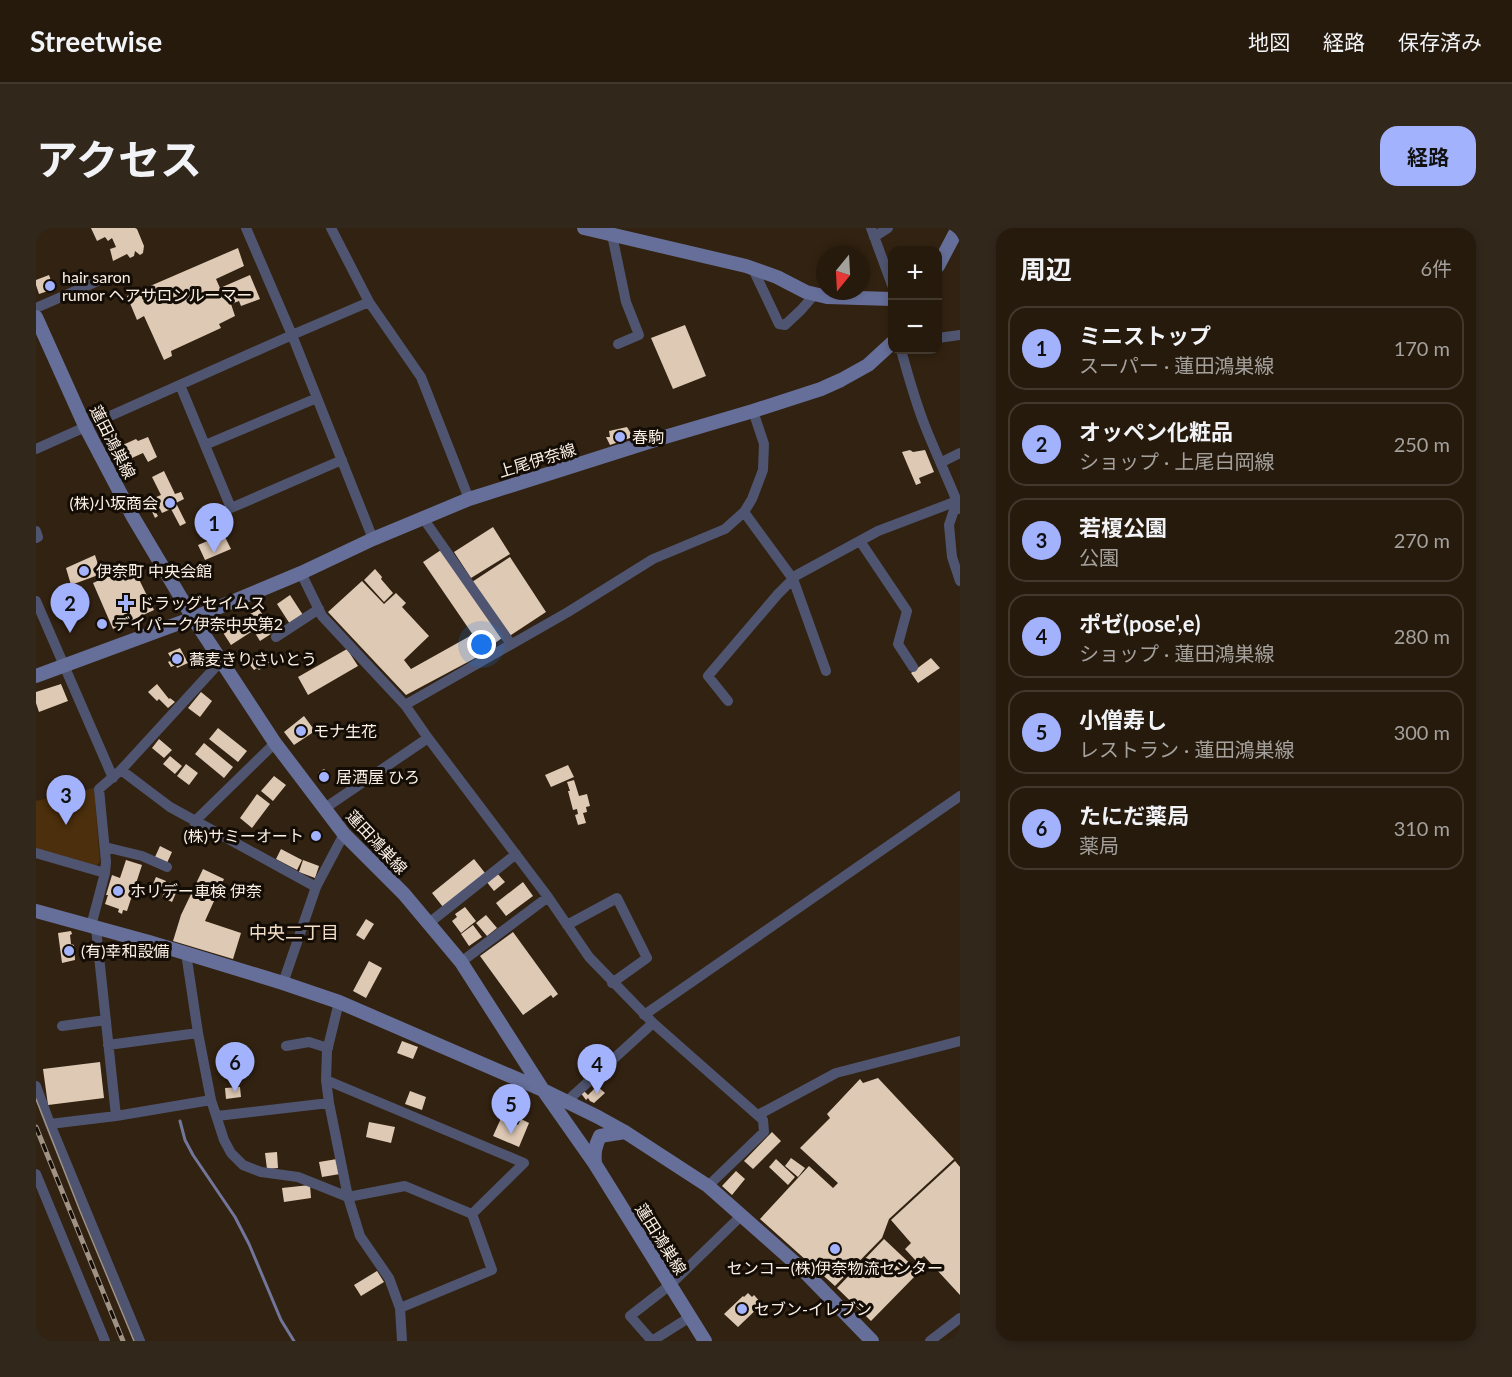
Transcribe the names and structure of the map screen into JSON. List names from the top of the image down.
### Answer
{
  "streets": {
    "street": ["蓮田鴻巣線", "上尾伊奈線"]
  },
  "crossings": [
    ["蓮田鴻巣線", "上尾伊奈線"]
  ],
  "districts": ["中央二丁目"],
  "places": {
    "other": [
      "hair saron rumor ヘアサロンルーマー",
      "春駒",
      "(株)小坂商会",
      "伊奈町 中央会館",
      "デイパーク伊奈中央第2",
      "蕎麦きりさいとう",
      "モナ生花",
      "居酒屋 ひろ",
      "(株)サミーオート",
      "ホリデー車検 伊奈",
      "(有)幸和設備",
      "センコー(株)伊奈物流センター",
      "セブン-イレブン"
    ],
    "health": ["ドラッグセイムス"]
  },
  "north": "bottom",
  "page": {
    "header": "Streetwise",
    "nav": ["地図", "経路", "保存済み"],
    "title": "アクセス",
    "buttons": "経路",
    "heading": ["周辺", "6件"],
    "map_buttons": ["+", "−"],
    "list": [
      {
        "mark": "1",
        "name": "ミニストップ",
        "note": "スーパー · 蓮田鴻巣線",
        "value": "170 m"
      },
      {
        "mark": "2",
        "name": "オッペン化粧品",
        "note": "ショップ · 上尾白岡線",
        "value": "250 m"
      },
      {
        "mark": "3",
        "name": "若榎公園",
        "note": "公園",
        "value": "270 m"
      },
      {
        "mark": "4",
        "name": "ポゼ(pose',e)",
        "note": "ショップ · 蓮田鴻巣線",
        "value": "280 m"
      },
      {
        "mark": "5",
        "name": "小僧寿し",
        "note": "レストラン · 蓮田鴻巣線",
        "value": "300 m"
      },
      {
        "mark": "6",
        "name": "たにだ薬局",
        "note": "薬局",
        "value": "310 m"
      }
    ],
    "pins": [
      "1",
      "2",
      "3",
      "6",
      "4",
      "5"
    ]
  }
}
